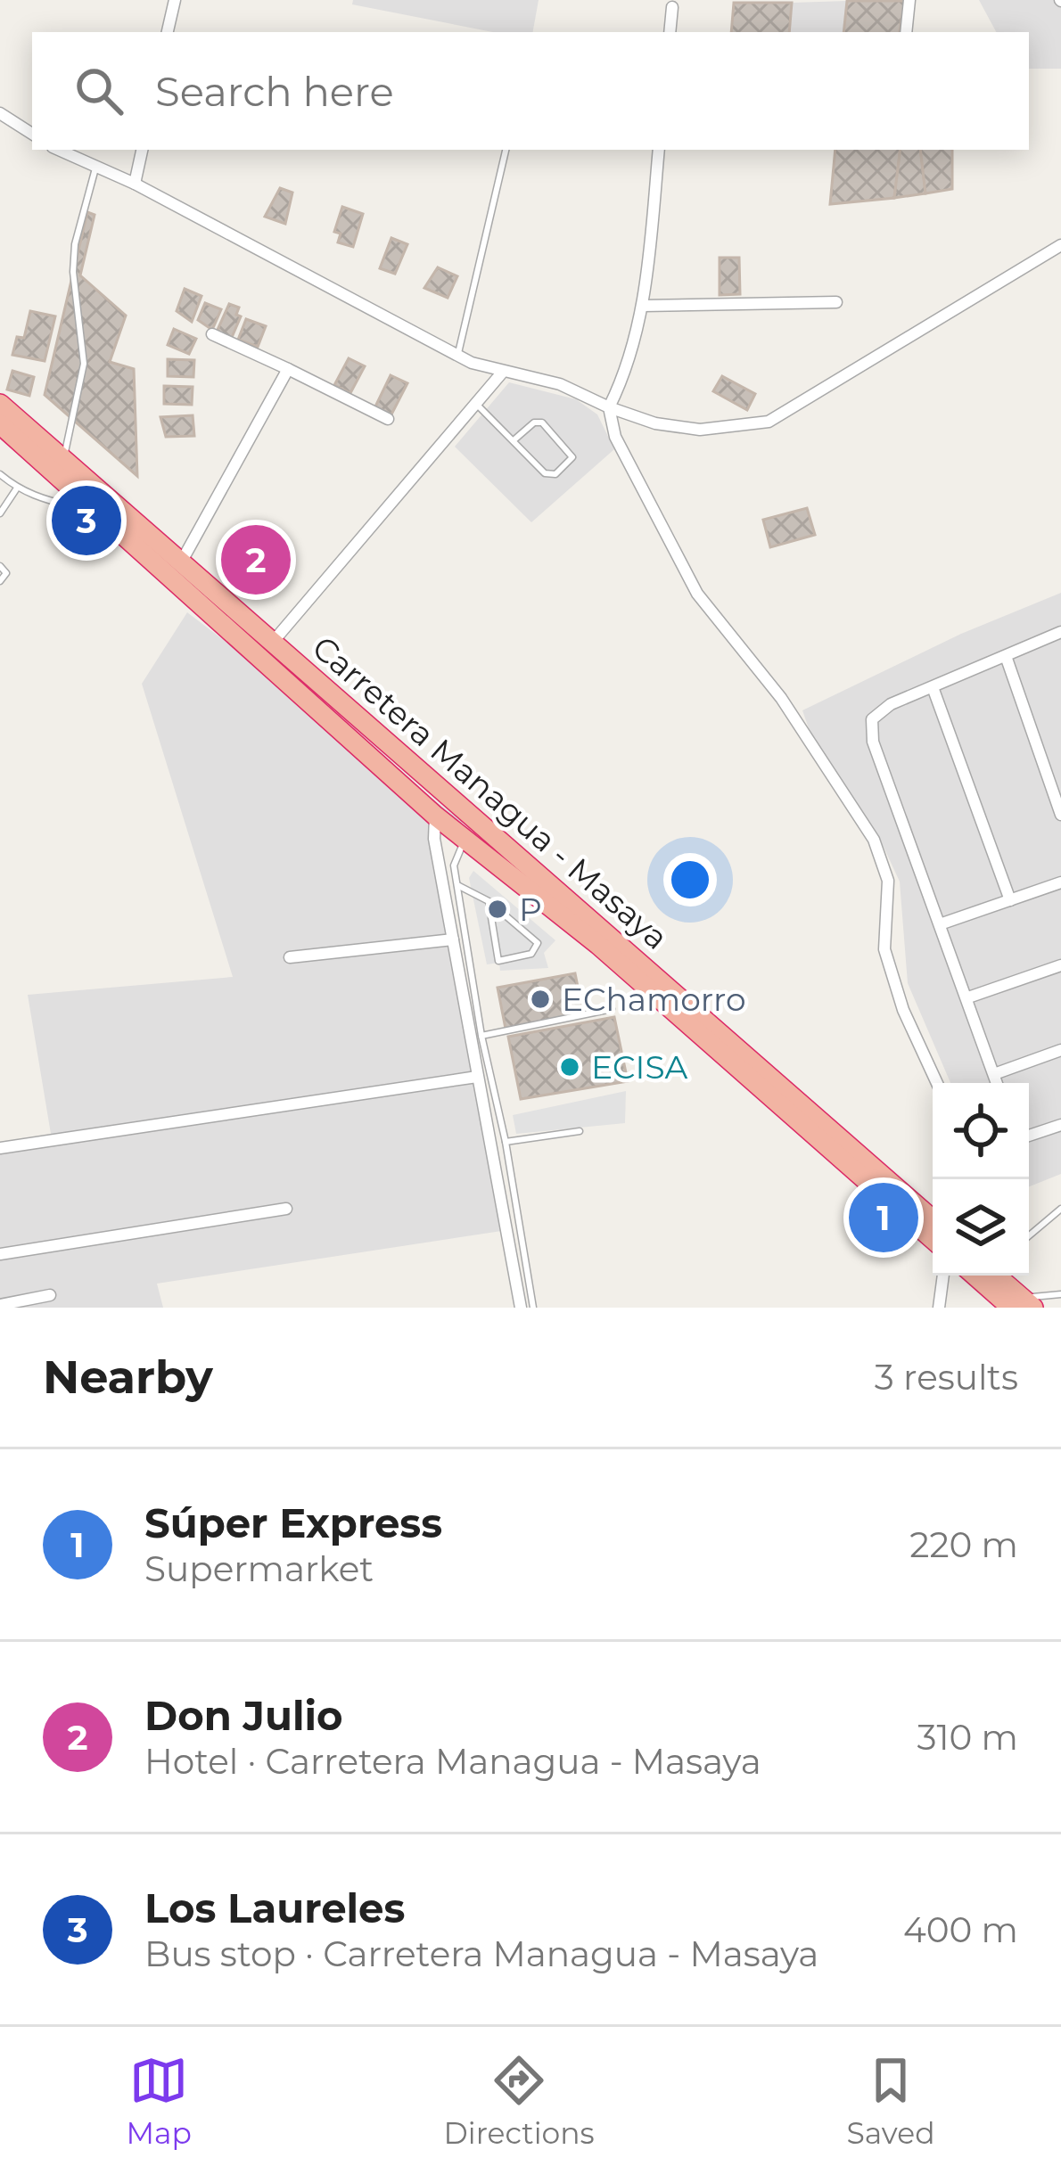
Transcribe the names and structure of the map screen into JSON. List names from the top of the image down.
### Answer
{
  "streets": {
    "highway": ["Carretera Managua - Masaya"]
  },
  "places": ["P", "EChamorro", "ECISA"],
  "page": {
    "search": "Search here",
    "pins": ["3", "2", "1"],
    "heading": ["Nearby", "3 results"],
    "list": [
      {
        "mark": "1",
        "name": "Súper Express",
        "note": "Supermarket",
        "value": "220 m"
      },
      {
        "mark": "2",
        "name": "Don Julio",
        "note": "Hotel · Carretera Managua - Masaya",
        "value": "310 m"
      },
      {
        "mark": "3",
        "name": "Los Laureles",
        "note": "Bus stop · Carretera Managua - Masaya",
        "value": "400 m"
      }
    ],
    "nav": ["Map", "Directions", "Saved"]
  }
}
